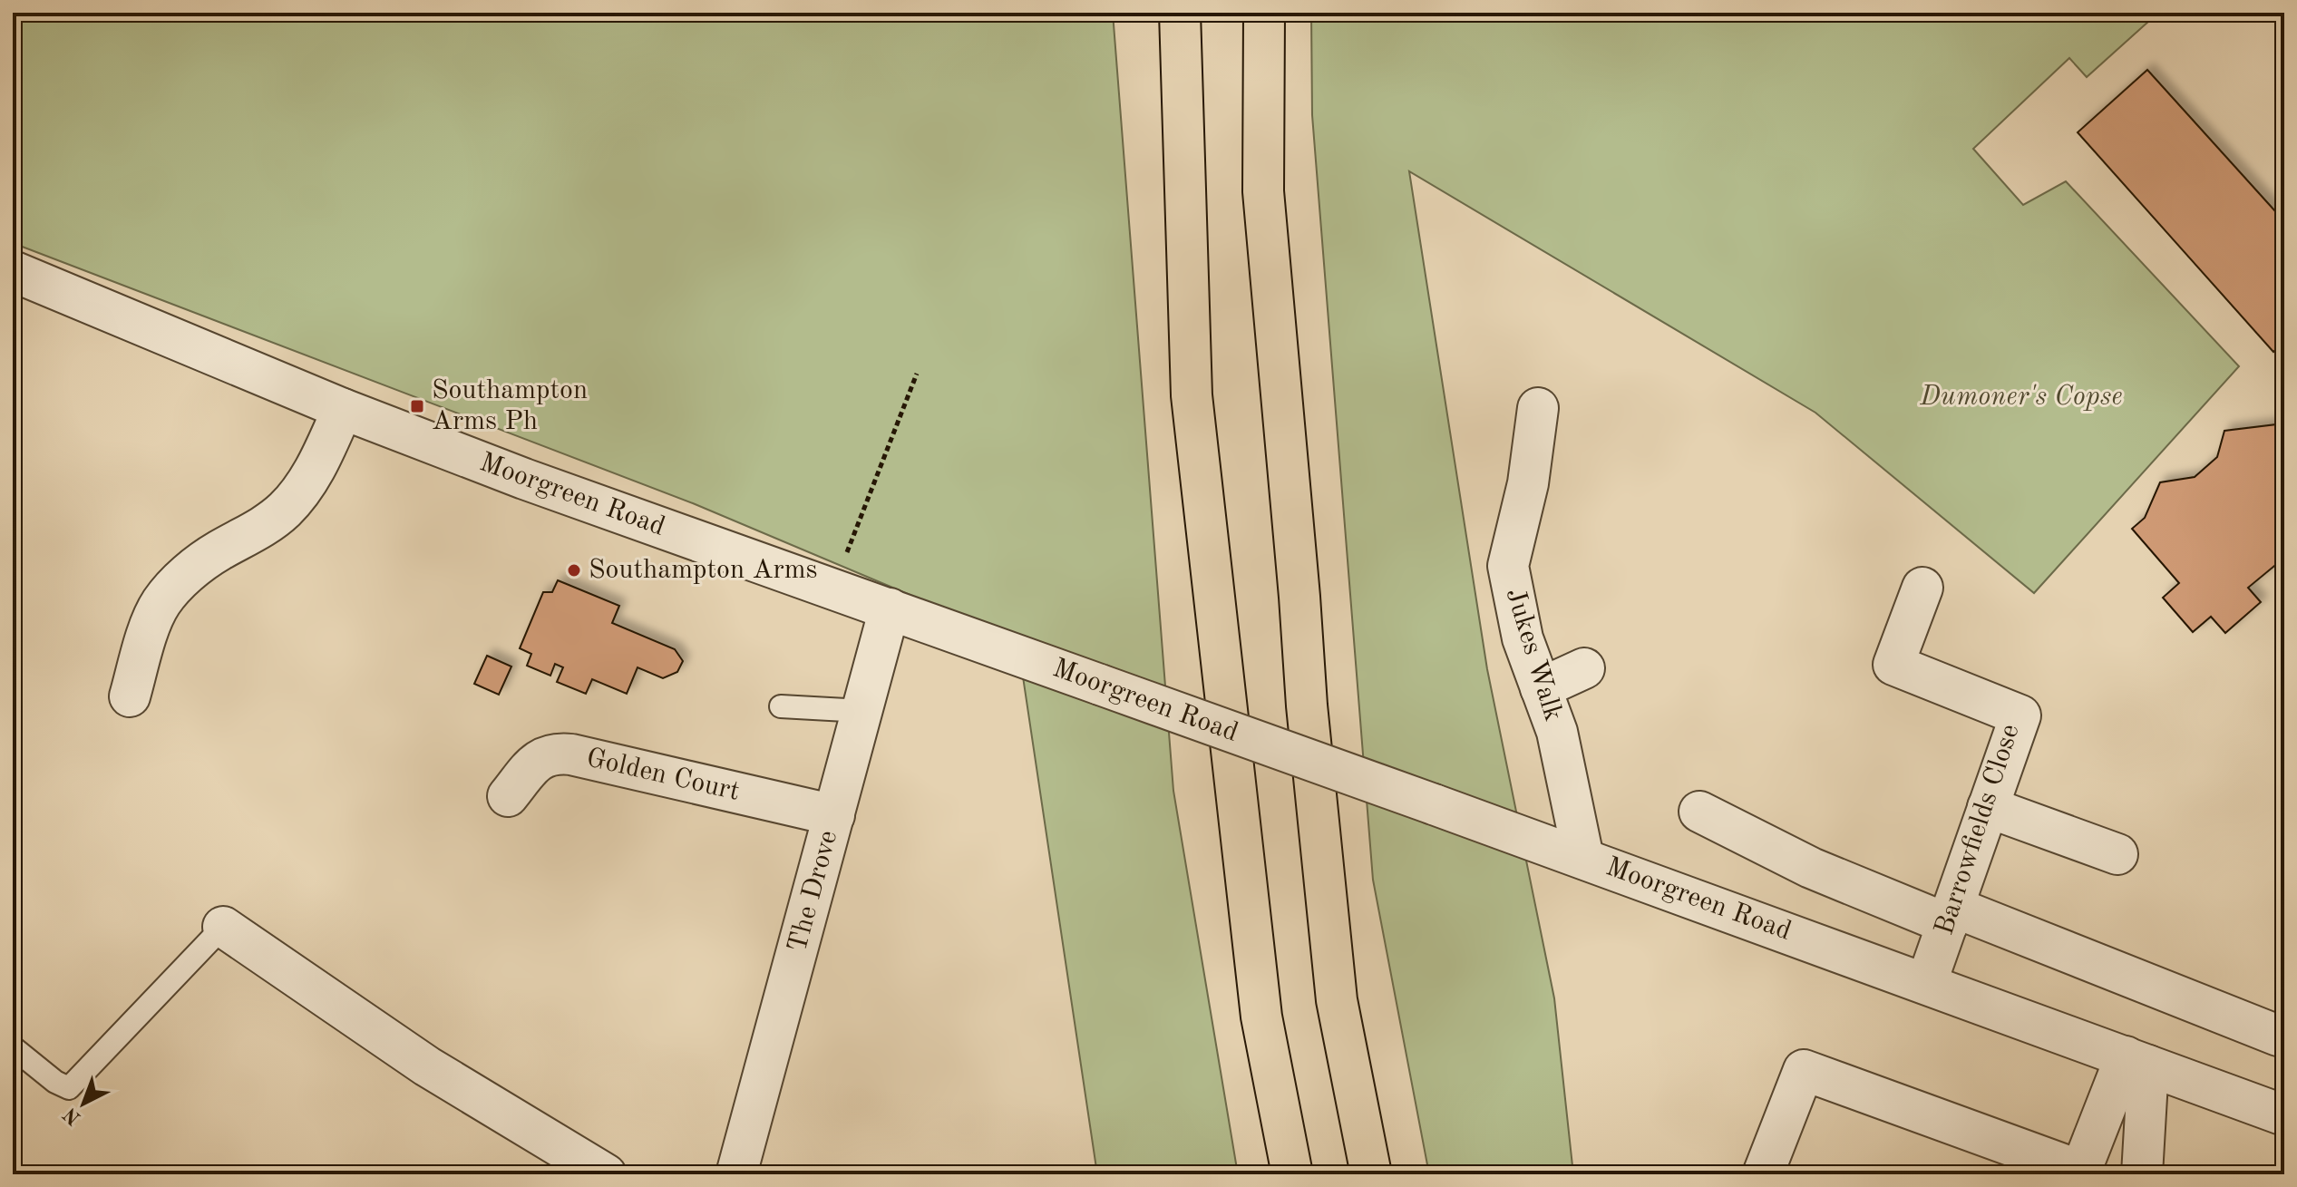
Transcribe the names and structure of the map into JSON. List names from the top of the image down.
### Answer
{
  "streets": {
    "street": [
      "Moorgreen Road",
      "Jukes Walk",
      "Golden Court",
      "Barrowfields Close",
      "The Drove"
    ]
  },
  "crossings": [
    ["Moorgreen Road", "Jukes Walk"],
    ["Moorgreen Road", "Barrowfields Close"],
    ["Moorgreen Road", "The Drove"],
    ["Golden Court", "The Drove"]
  ],
  "parks": ["Dumoner's Copse"],
  "places": {
    "transit": ["Southampton Arms Ph"],
    "other": ["Southampton Arms"]
  },
  "north": "bottom left"
}
